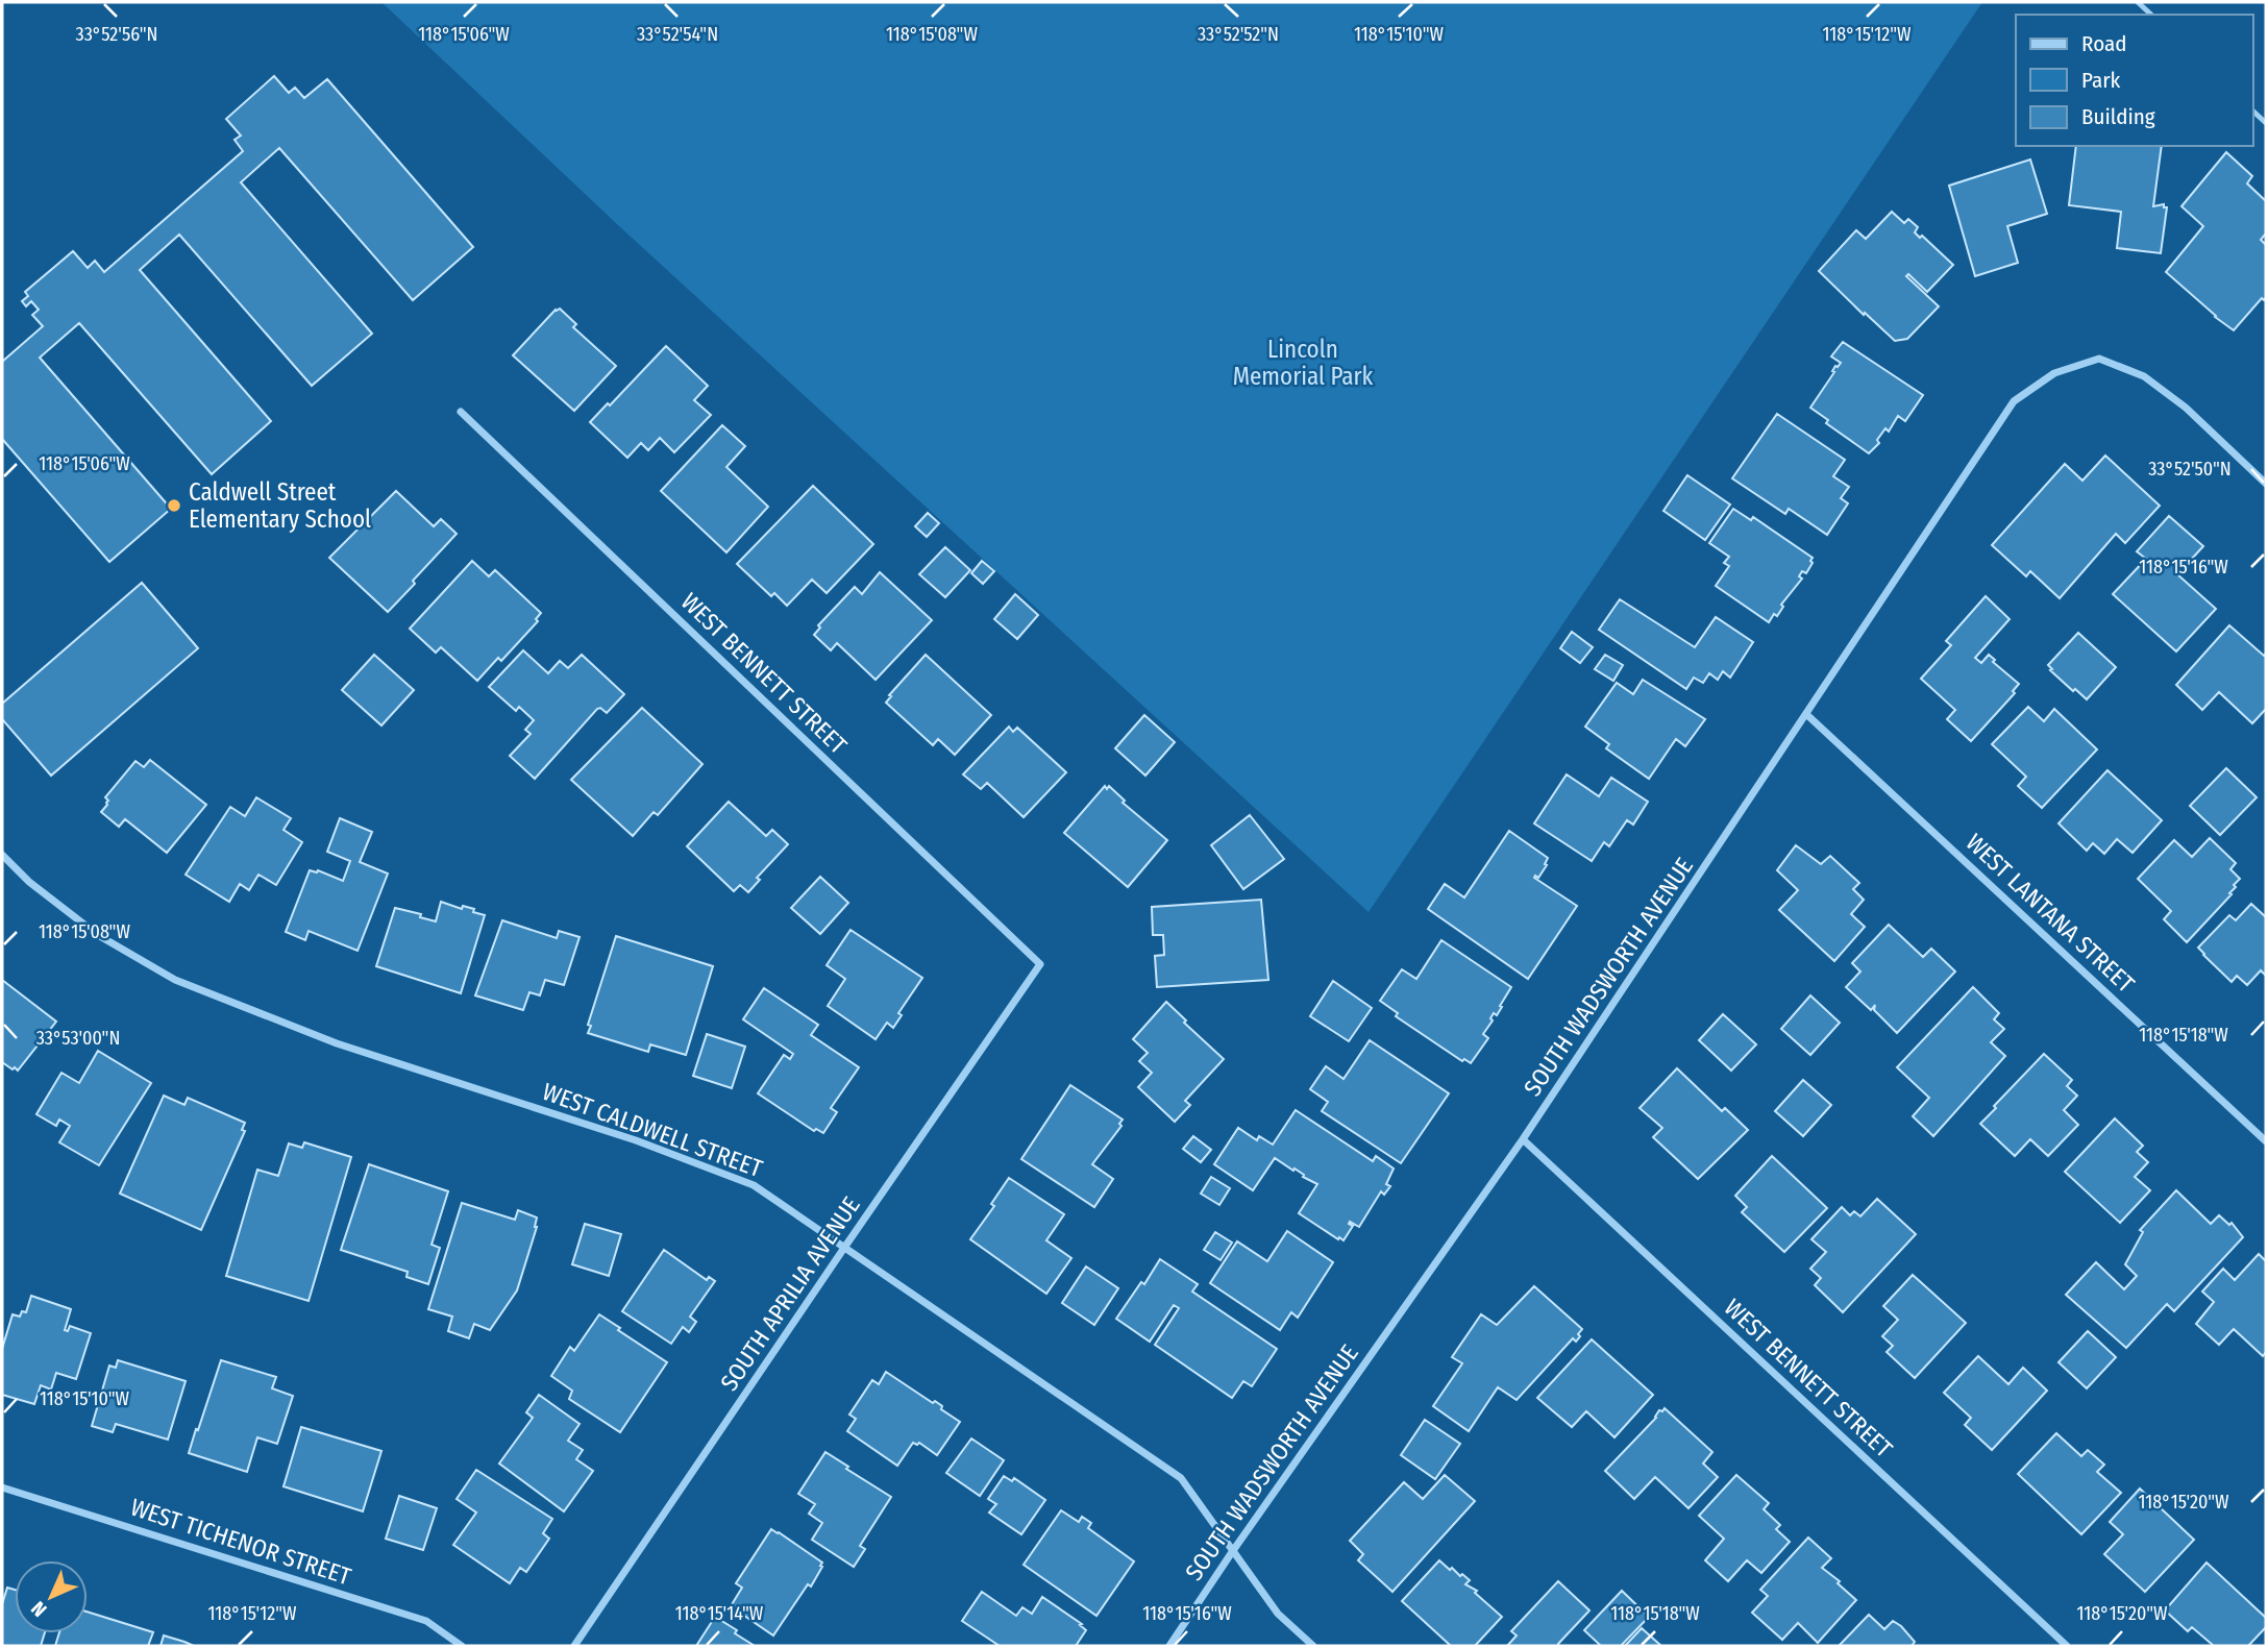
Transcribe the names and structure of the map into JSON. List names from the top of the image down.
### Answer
{
  "streets": {
    "street": [
      "WEST BENNETT STREET",
      "WEST LANTANA STREET",
      "SOUTH WADSWORTH AVENUE",
      "WEST CALDWELL STREET",
      "SOUTH APRILIA AVENUE",
      "WEST TICHENOR STREET"
    ]
  },
  "crossings": [
    ["WEST BENNETT STREET", "SOUTH WADSWORTH AVENUE"],
    ["WEST BENNETT STREET", "SOUTH APRILIA AVENUE"],
    ["WEST LANTANA STREET", "SOUTH WADSWORTH AVENUE"],
    ["SOUTH WADSWORTH AVENUE", "WEST CALDWELL STREET"],
    ["WEST CALDWELL STREET", "SOUTH APRILIA AVENUE"]
  ],
  "parks": ["Lincoln Memorial Park"],
  "places": ["Caldwell Street Elementary School"],
  "legend": ["Road", "Park", "Building"],
  "north": "bottom left",
  "coordinates": [
    "33°52'56\"N",
    "118°15'06\"W",
    "33°52'54\"N",
    "118°15'08\"W",
    "33°52'52\"N",
    "118°15'10\"W",
    "118°15'12\"W",
    "33°52'50\"N",
    "118°15'16\"W",
    "118°15'18\"W",
    "33°53'00\"N",
    "118°15'20\"W",
    "118°15'14\"W"
  ]
}
